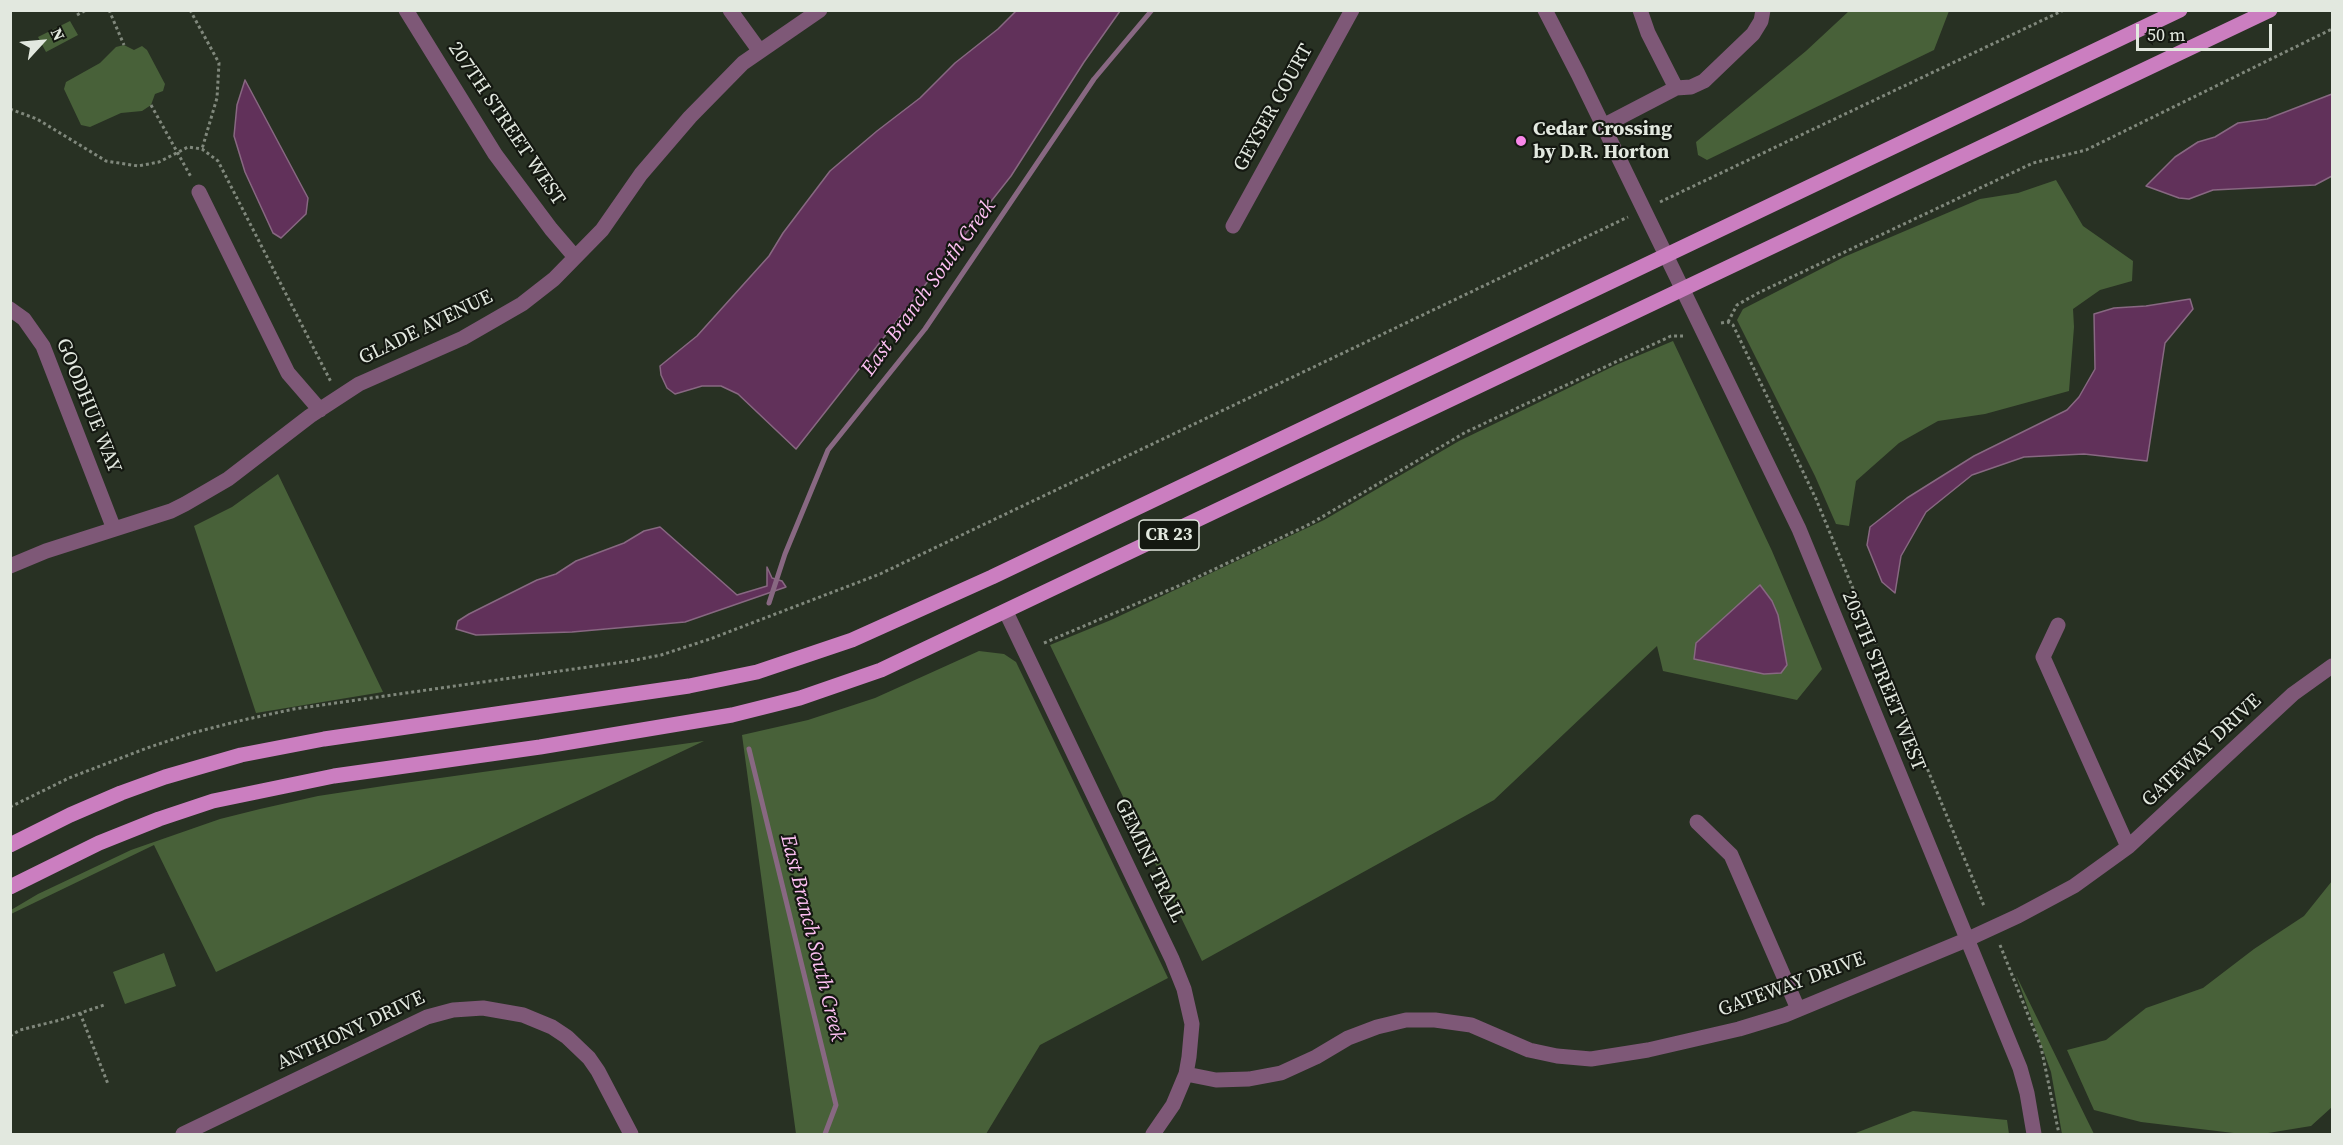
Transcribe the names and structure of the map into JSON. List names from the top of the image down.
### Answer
{
  "streets": {
    "main road": ["CR 23"],
    "street": [
      "GEYSER COURT",
      "207TH STREET WEST",
      "GLADE AVENUE",
      "GOODHUE WAY",
      "205TH STREET WEST",
      "GATEWAY DRIVE",
      "GEMINI TRAIL",
      "ANTHONY DRIVE"
    ]
  },
  "crossings": [
    ["207TH STREET WEST", "GLADE AVENUE"],
    ["GLADE AVENUE", "GOODHUE WAY"],
    ["CR 23", "205TH STREET WEST"],
    ["CR 23", "GEMINI TRAIL"],
    ["205TH STREET WEST", "GATEWAY DRIVE"],
    ["GATEWAY DRIVE", "GEMINI TRAIL"]
  ],
  "water": ["East Branch South Creek"],
  "places": ["Cedar Crossing by D.R. Horton"],
  "scale_bar": "50 m",
  "north": "top right"
}
